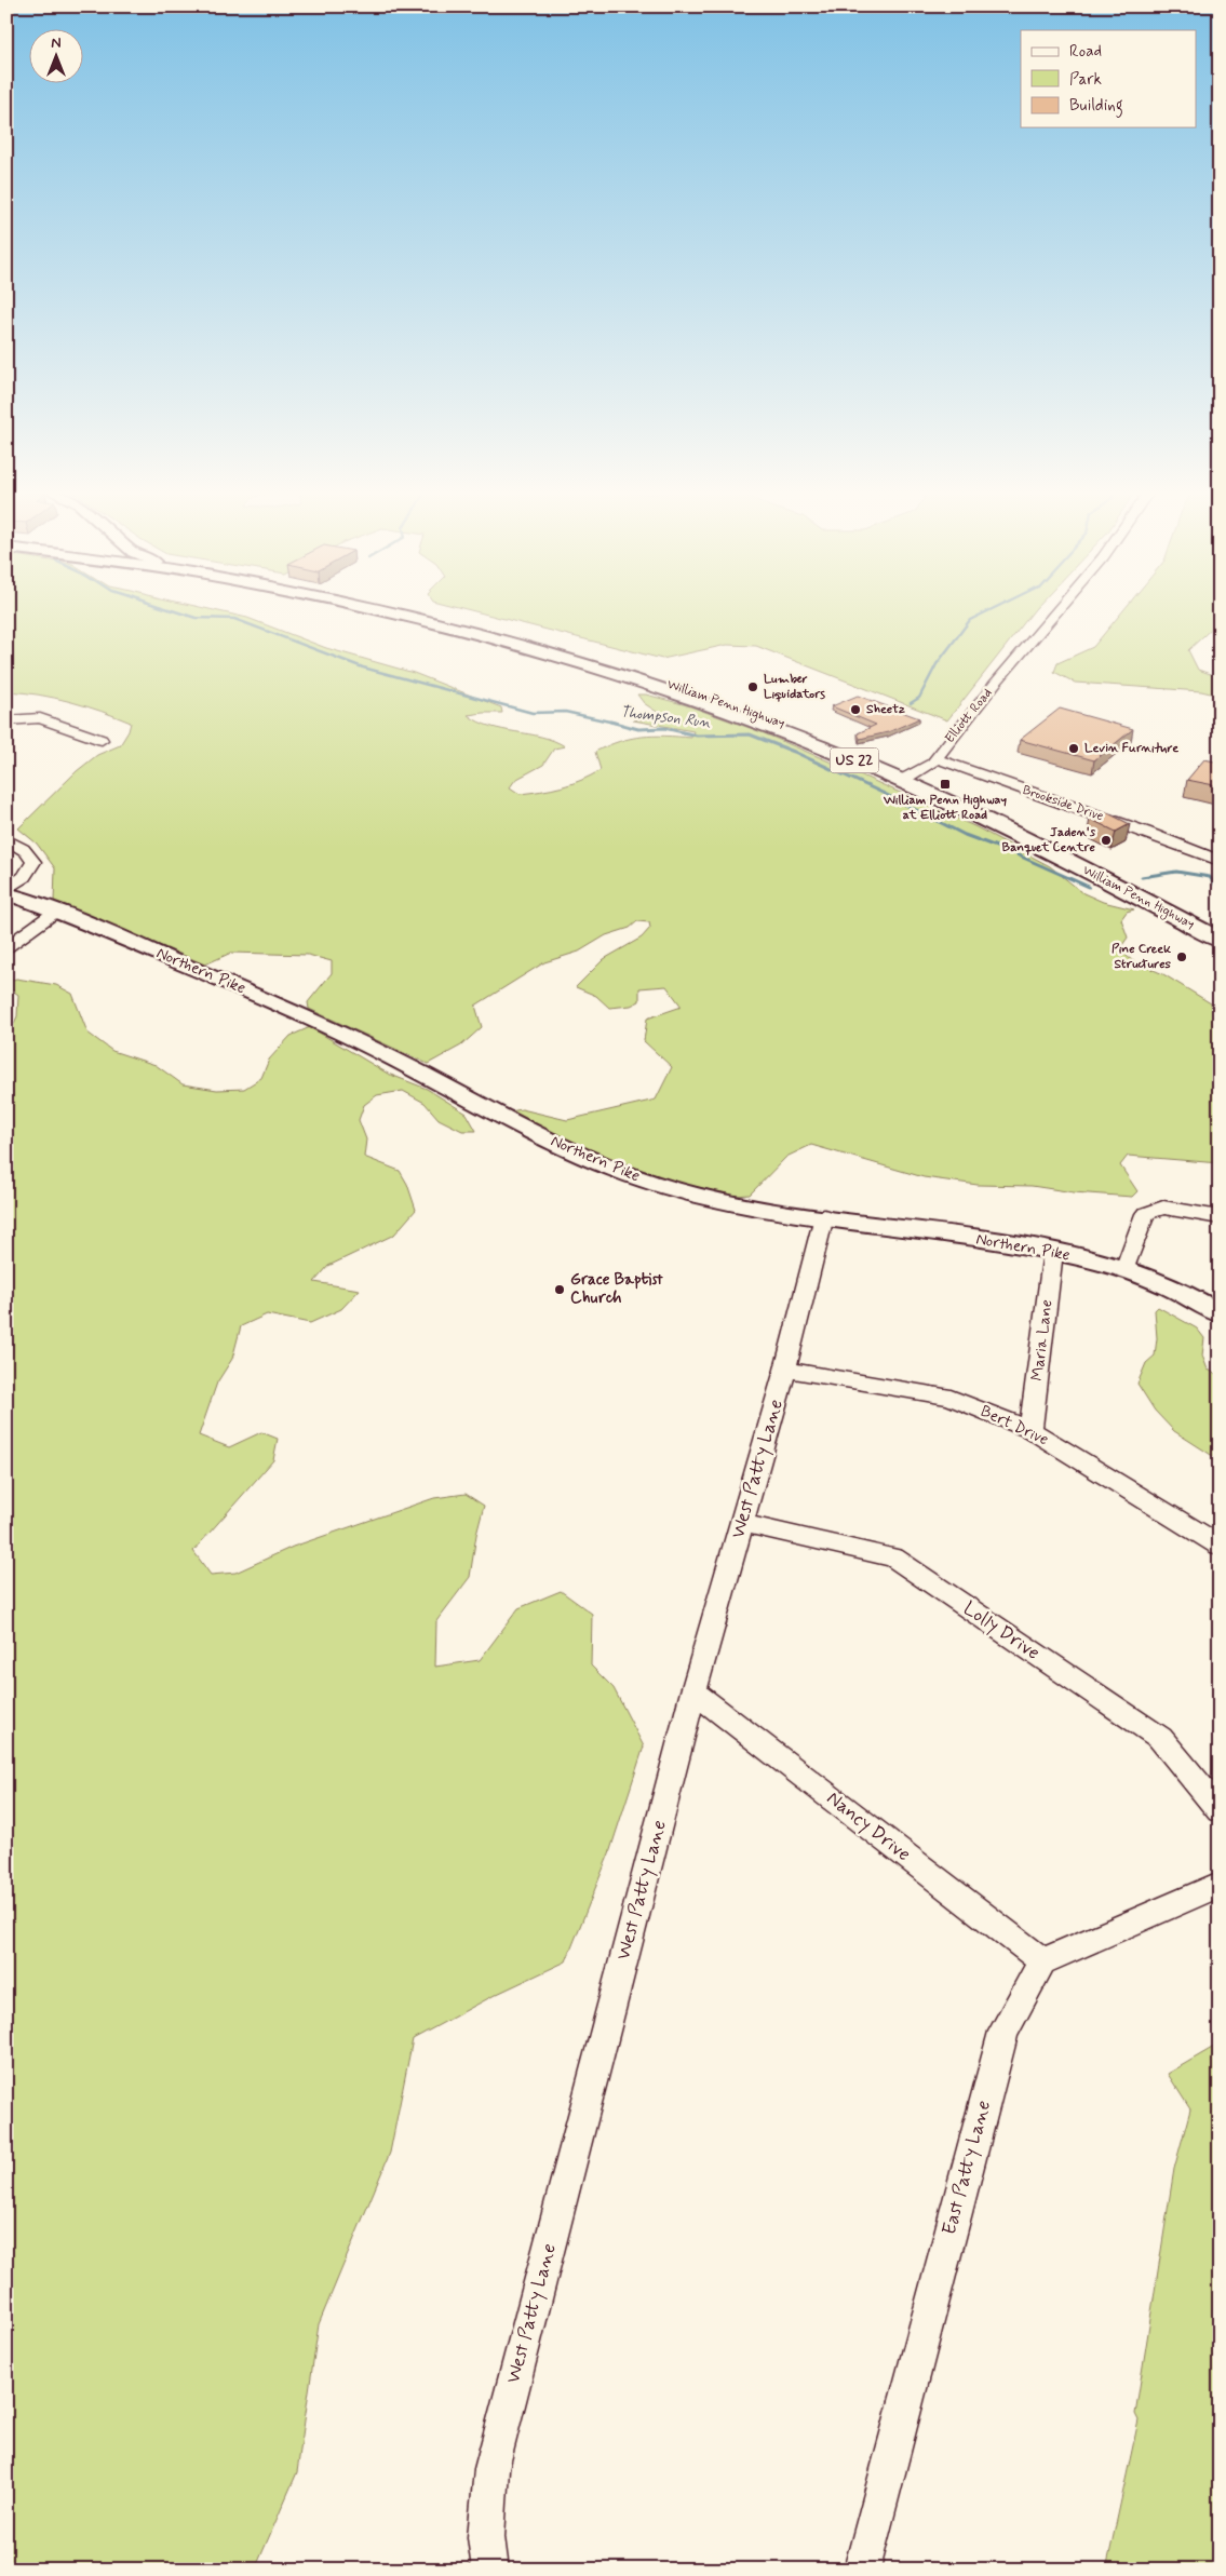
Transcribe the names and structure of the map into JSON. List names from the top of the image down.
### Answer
{
  "streets": {
    "highway": ["William Penn Highway", "US 22"],
    "main road": ["Northern Pike"],
    "street": [
      "Elliott Road",
      "Brookside Drive",
      "Maria Lane",
      "Bert Drive",
      "West Patty Lane",
      "Lolly Drive",
      "Nancy Drive",
      "East Patty Lane"
    ]
  },
  "crossings": [
    ["William Penn Highway", "Elliott Road"],
    ["Elliott Road", "Brookside Drive"],
    ["Northern Pike", "Maria Lane"],
    ["Northern Pike", "West Patty Lane"],
    ["Maria Lane", "Bert Drive"],
    ["Bert Drive", "West Patty Lane"],
    ["West Patty Lane", "Lolly Drive"],
    ["West Patty Lane", "Nancy Drive"],
    ["Nancy Drive", "East Patty Lane"]
  ],
  "water": ["Thompson Run"],
  "places": {
    "other": [
      "Lumber Liquidators",
      "Sheetz",
      "Levin Furniture",
      "Jaden's Banquet Centre",
      "Pine Creek Structures",
      "Grace Baptist Church"
    ],
    "transit": ["William Penn Highway at Elliott Road"]
  },
  "legend": ["Road", "Park", "Building"],
  "north": "top"
}
